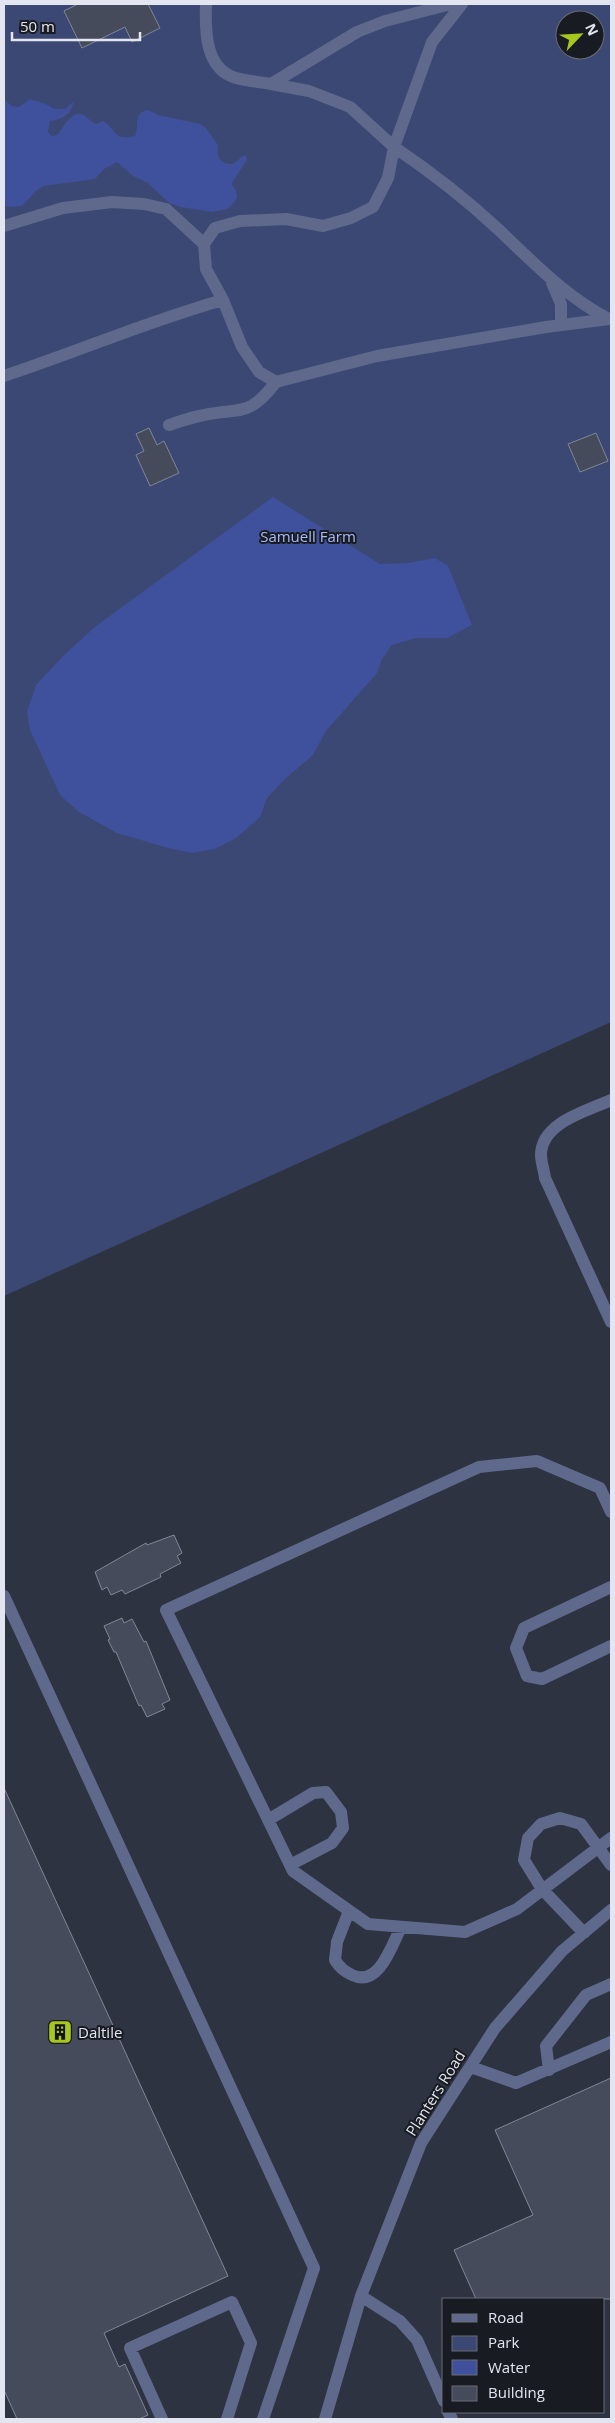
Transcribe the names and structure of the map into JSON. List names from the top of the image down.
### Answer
{
  "streets": {
    "street": ["Planters Road"]
  },
  "parks": ["Samuell Farm"],
  "places": {
    "building": ["Daltile"]
  },
  "legend": [
    "Road",
    "Park",
    "Water",
    "Building"
  ],
  "scale_bar": "50 m",
  "north": "top right"
}
